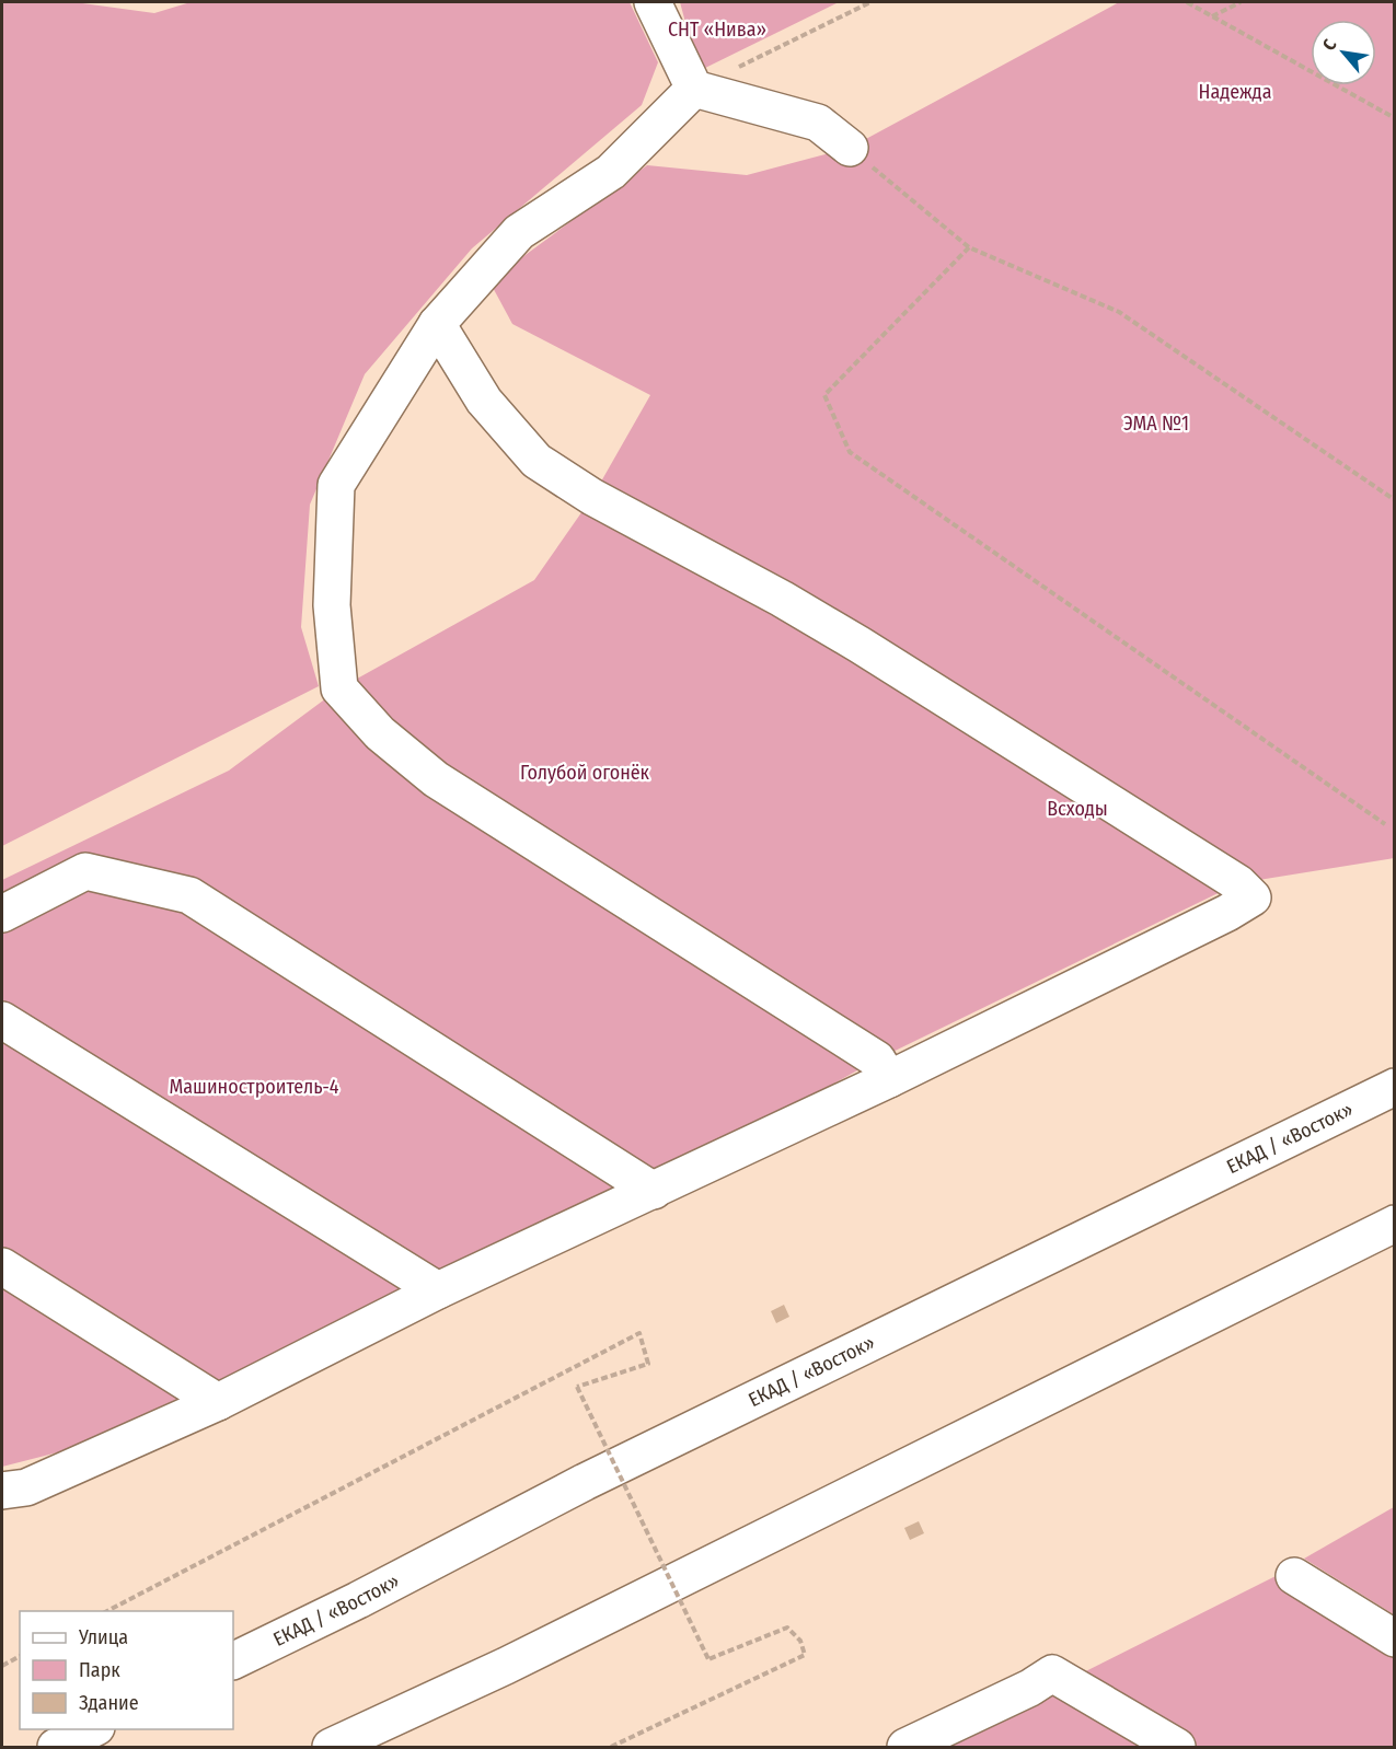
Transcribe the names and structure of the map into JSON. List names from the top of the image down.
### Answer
{
  "streets": {
    "main road": ["ЕКАД / «Восток»"]
  },
  "parks": [
    "СНТ «Нива»",
    "Надежда",
    "ЭМА №1",
    "Голубой огонёк",
    "Всходы",
    "Машиностроитель-4"
  ],
  "legend": ["Улица", "Парк", "Здание"],
  "north": "top left"
}
